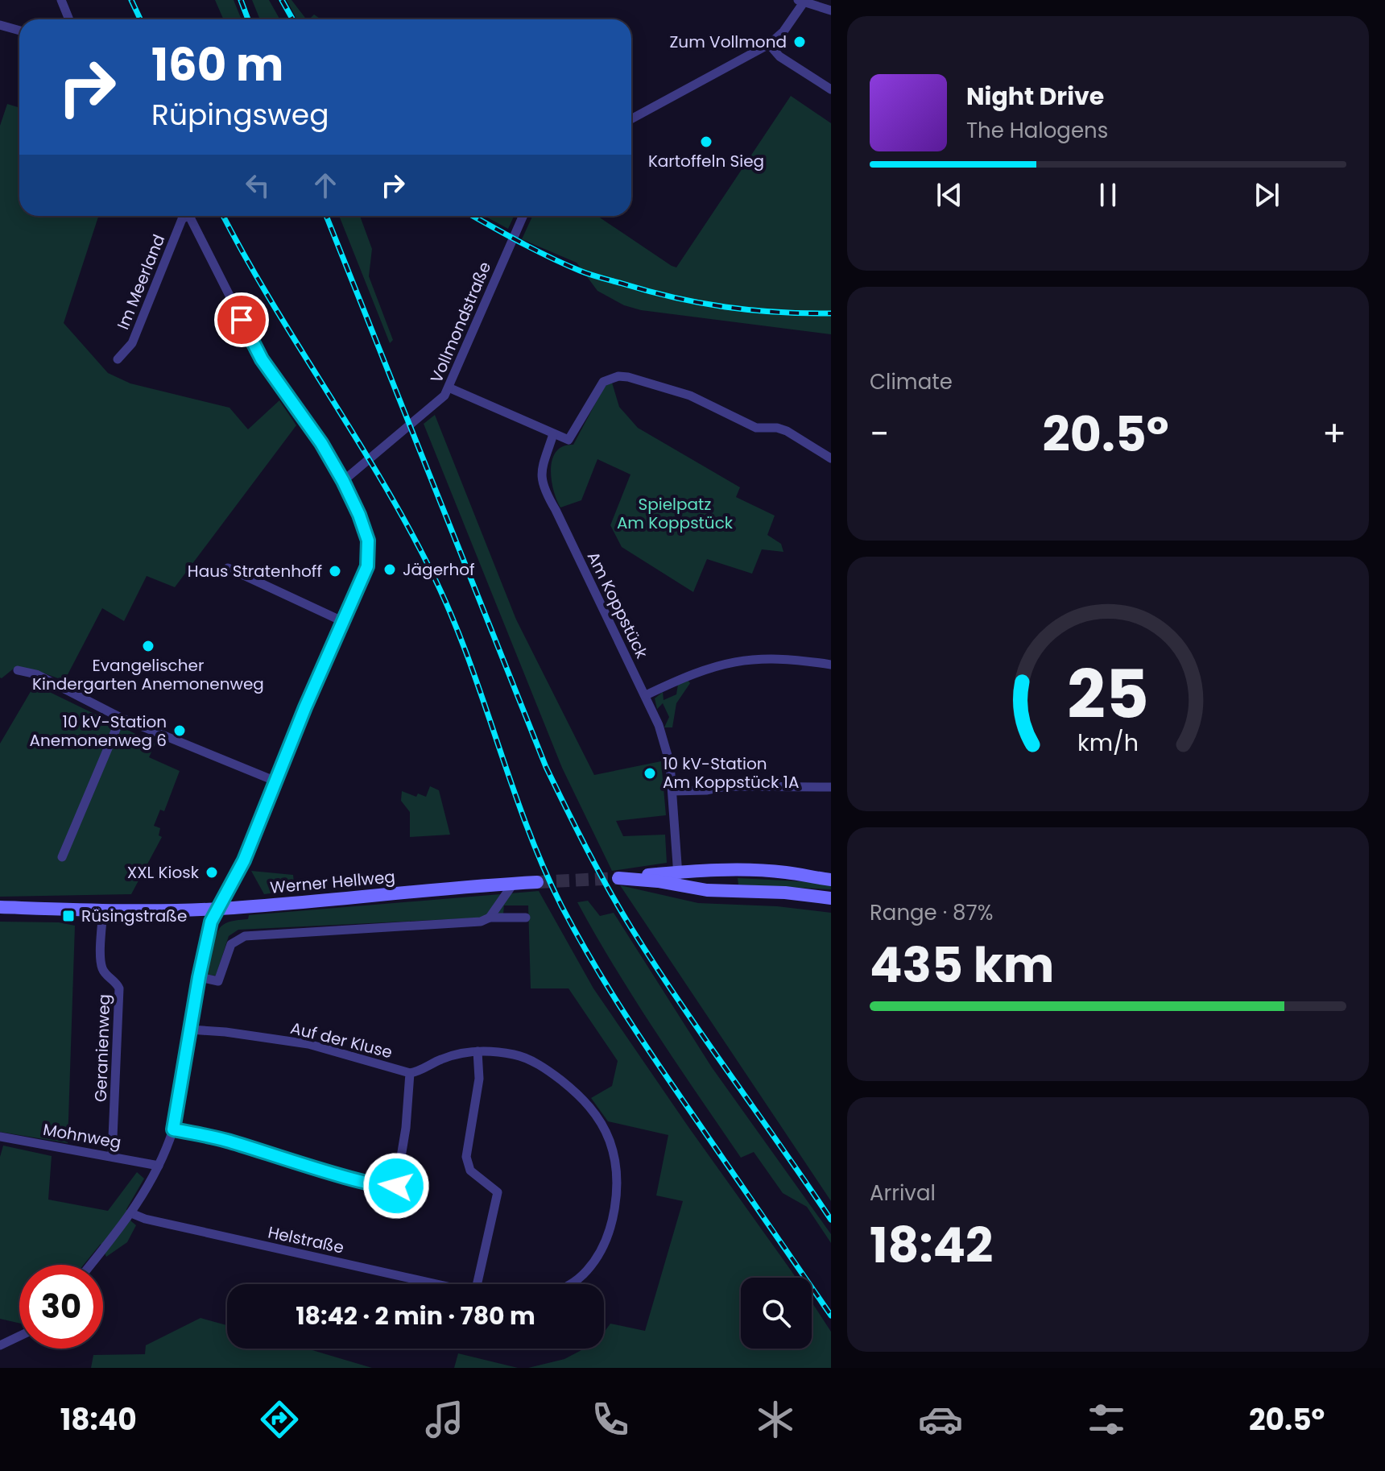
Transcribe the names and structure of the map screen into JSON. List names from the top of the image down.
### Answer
{
  "streets": {
    "main road": ["Werner Hellweg"],
    "street": [
      "Im Meerland",
      "Vollmondstraße",
      "Am Koppstück",
      "Auf der Kluse",
      "Geranienweg",
      "Mohnweg",
      "Helstraße"
    ]
  },
  "crossings": [
    ["Werner Hellweg", "Geranienweg"],
    ["Geranienweg", "Mohnweg"]
  ],
  "parks": ["Spielpatz Am Koppstück"],
  "places": {
    "other": [
      "Zum Vollmond",
      "Kartoffeln Sieg",
      "Jägerhof",
      "Haus Stratenhoff",
      "Evangelischer Kindergarten Anemonenweg",
      "10 kV-Station Anemonenweg 6",
      "10 kV-Station Am Koppstück 1A",
      "XXL Kiosk"
    ],
    "transit": ["Rüsingstraße"]
  },
  "page": {
    "turn": ["160 m", "Rüpingsweg"],
    "song": ["Night Drive", "The Halogens"],
    "tile": [
      "Climate",
      ["Range · 87%", "435 km"],
      ["Arrival", "18:42"]
    ],
    "heat": ["−", "20.5°", "+"],
    "limit": "30",
    "trip": "18:42 · 2 min · 780 m",
    "tabs": ["18:40", "20.5°"],
    "gauge": ["25", "km/h"]
  }
}
